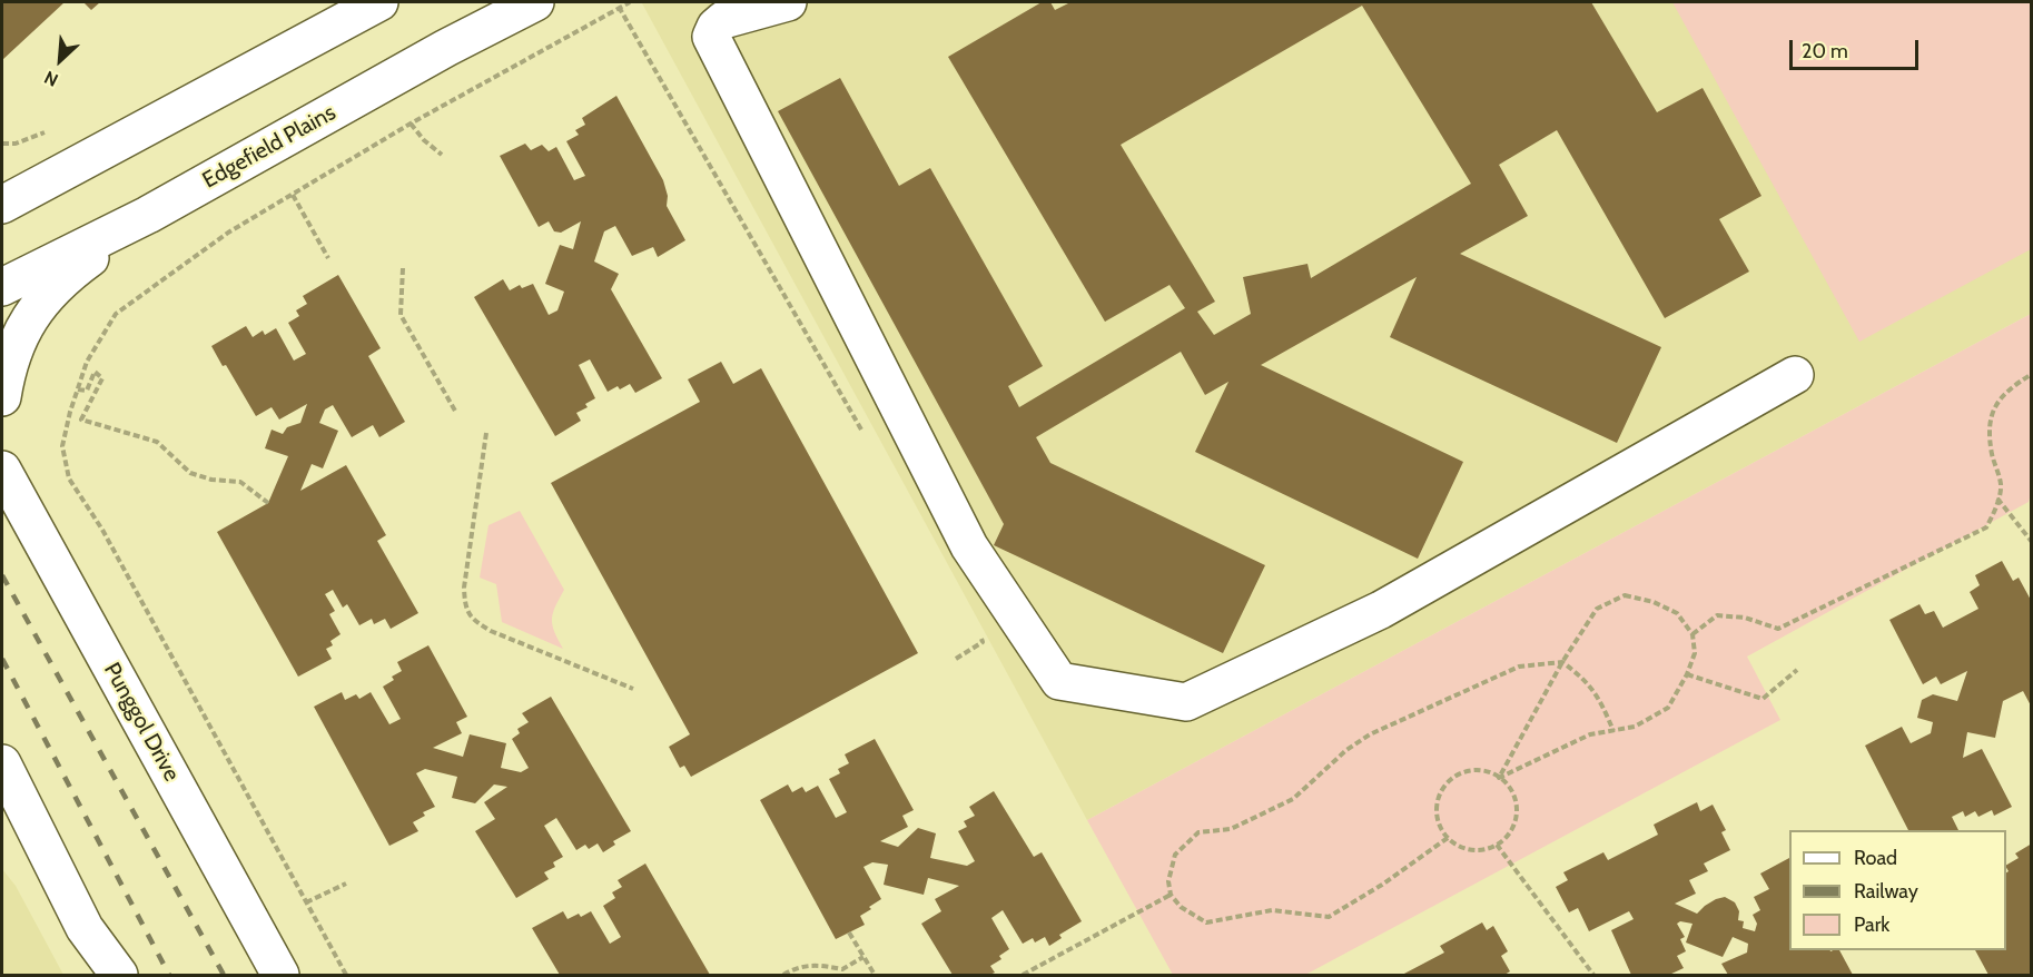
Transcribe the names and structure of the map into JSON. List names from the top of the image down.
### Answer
{
  "streets": {
    "street": ["Edgefield Plains", "Punggol Drive"]
  },
  "legend": ["Road", "Railway", "Park"],
  "scale_bar": "20 m",
  "north": "bottom left"
}
